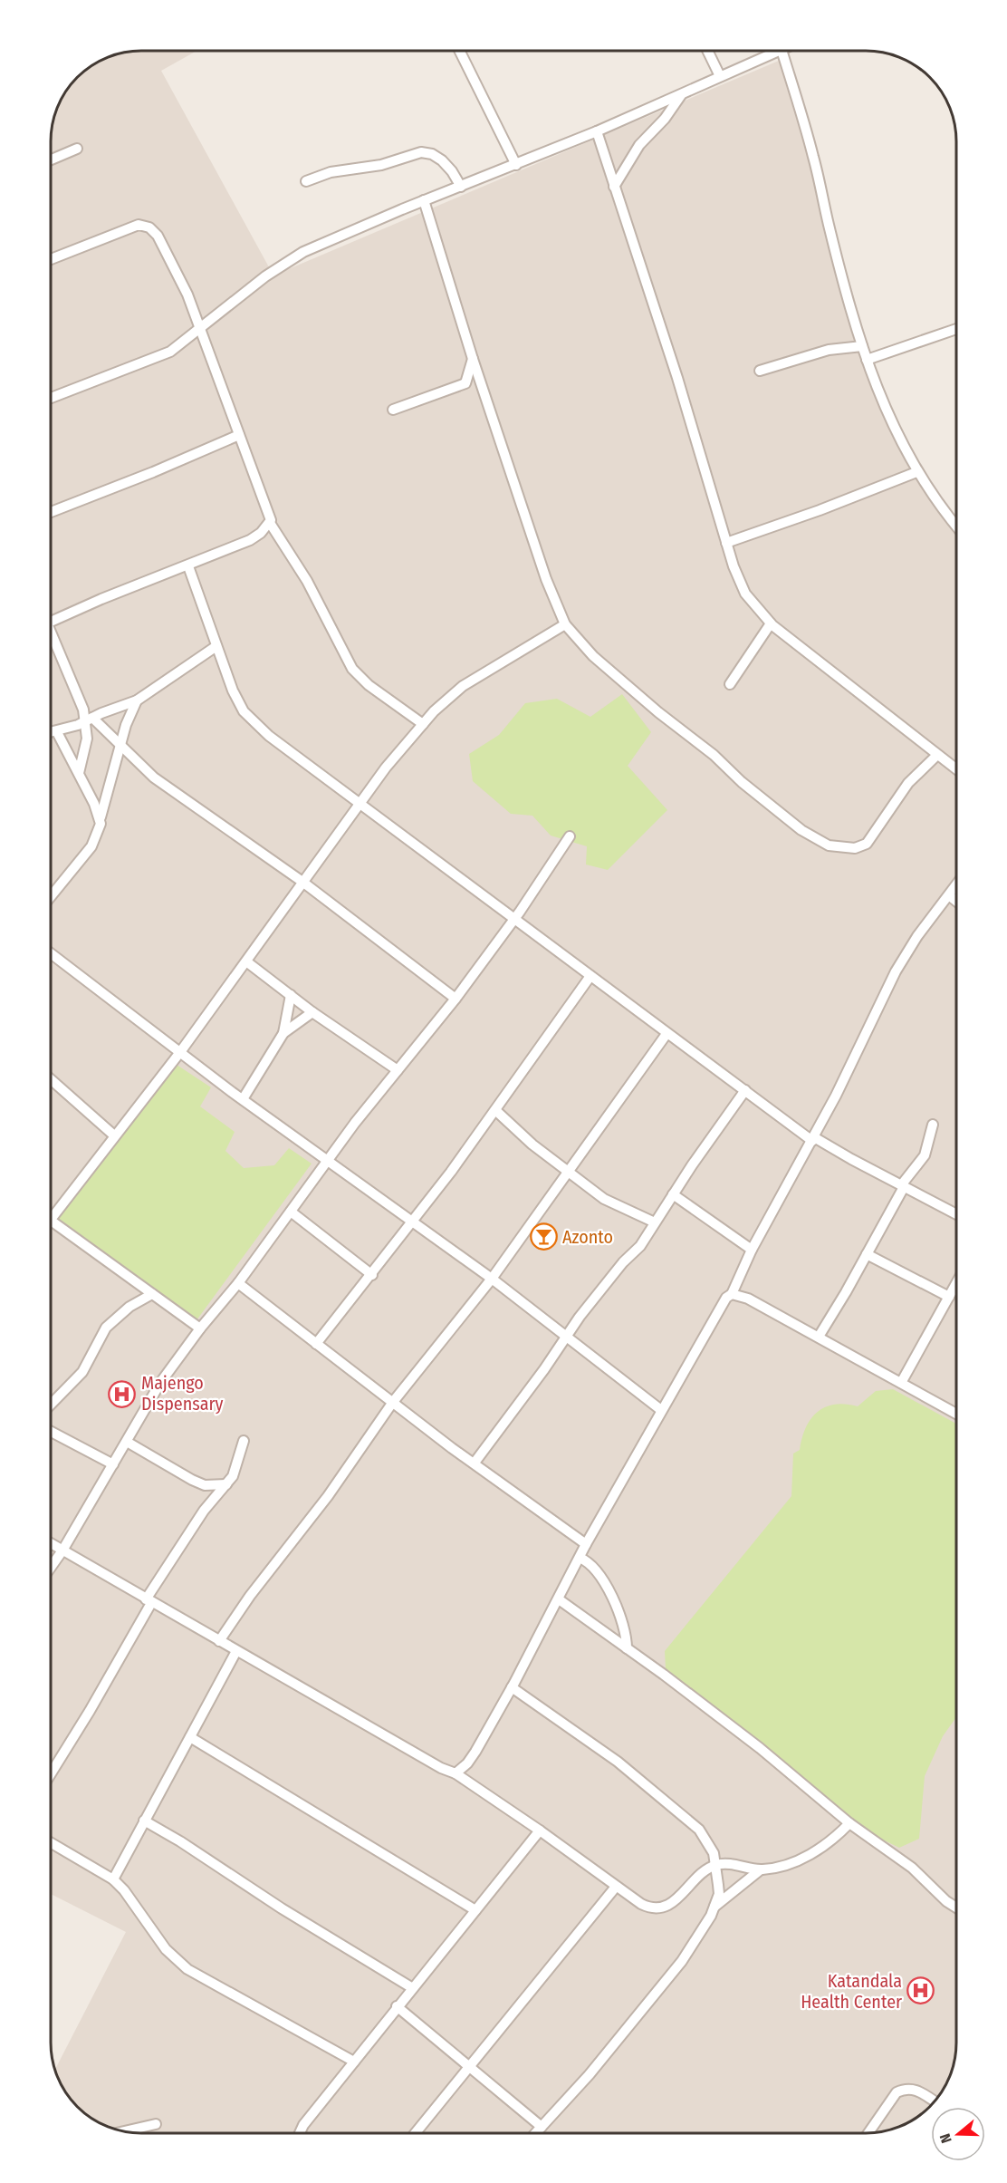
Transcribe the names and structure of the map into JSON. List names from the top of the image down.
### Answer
{
  "places": {
    "bar": ["Azonto"],
    "hospital": ["Majengo Dispensary", "Katandala Health Center"]
  },
  "north": "left"
}
